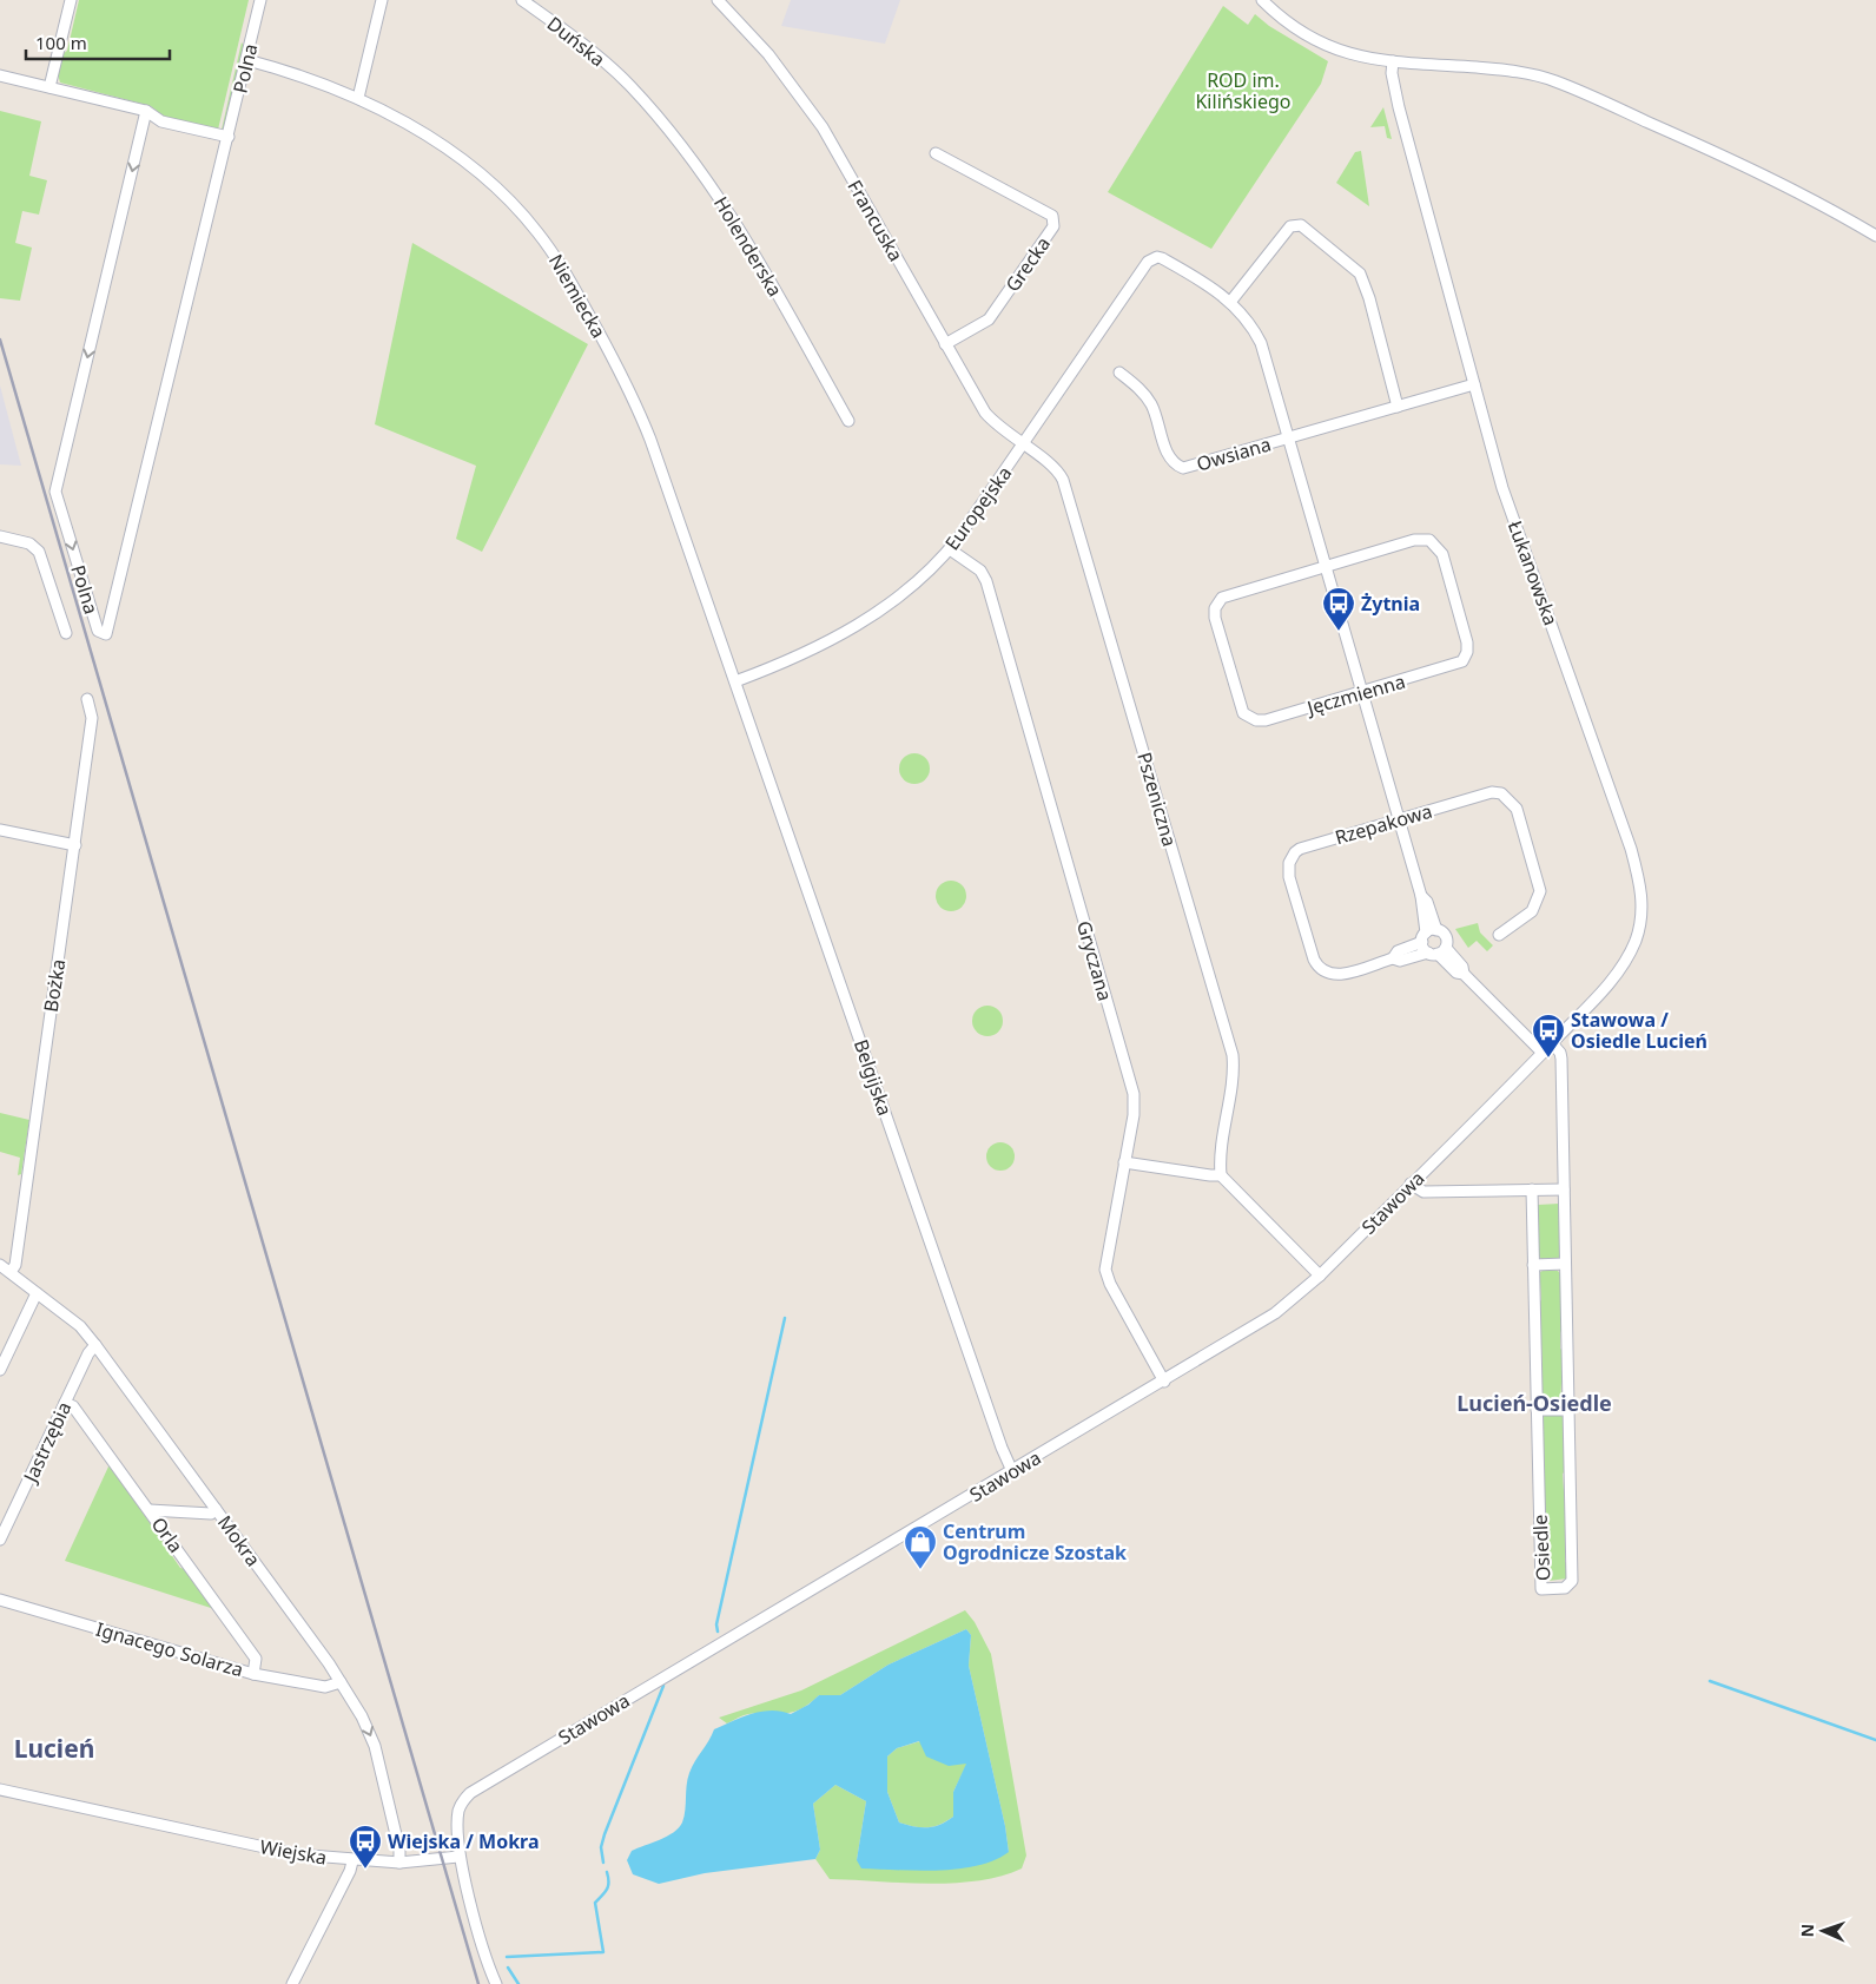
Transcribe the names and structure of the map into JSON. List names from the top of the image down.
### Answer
{
  "streets": {
    "street": [
      "Duńska",
      "Polna",
      "Francuska",
      "Holenderska",
      "Grecka",
      "Niemiecka",
      "Owsiana",
      "Europejska",
      "Łukanowska",
      "Jęczmienna",
      "Pszeniczna",
      "Rzepakowa",
      "Gryczana",
      "Bożka",
      "Belgijska",
      "Stawowa",
      "Jastrzębia",
      "Orla",
      "Mokra",
      "Osiedle",
      "Ignacego Solarza",
      "Wiejska"
    ]
  },
  "crossings": [
    ["Duńska", "Holenderska"],
    ["Polna", "Niemiecka"],
    ["Francuska", "Grecka"],
    ["Francuska", "Europejska"],
    ["Francuska", "Pszeniczna"],
    ["Niemiecka", "Europejska"],
    ["Niemiecka", "Belgijska"],
    ["Owsiana", "Łukanowska"],
    ["Europejska", "Pszeniczna"],
    ["Europejska", "Gryczana"],
    ["Europejska", "Belgijska"],
    ["Łukanowska", "Stawowa"],
    ["Łukanowska", "Osiedle"],
    ["Gryczana", "Stawowa"],
    ["Bożka", "Mokra"],
    ["Belgijska", "Stawowa"],
    ["Stawowa", "Wiejska"],
    ["Jastrzębia", "Orla"],
    ["Jastrzębia", "Mokra"],
    ["Orla", "Ignacego Solarza"],
    ["Mokra", "Ignacego Solarza"],
    ["Mokra", "Wiejska"]
  ],
  "districts": ["Lucień-Osiedle", "Lucień"],
  "parks": ["ROD im. Kilińskiego"],
  "places": {
    "bus stop": ["Żytnia", "Stawowa / Osiedle Lucień", "Wiejska / Mokra"],
    "shop": ["Centrum Ogrodnicze Szostak"]
  },
  "scale_bar": "100 m",
  "north": "left"
}
